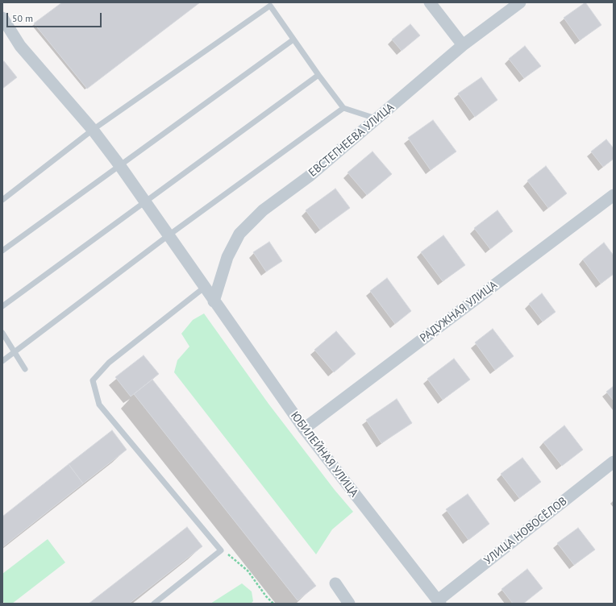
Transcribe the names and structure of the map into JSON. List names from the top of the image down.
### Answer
{
  "streets": {
    "street": [
      "ЕВСТЕГНЕЕВА УЛИЦА",
      "РАДУЖНАЯ УЛИЦА",
      "ЮБИЛЕЙНАЯ УЛИЦА",
      "УЛИЦА НОВОСЁЛОВ"
    ]
  },
  "crossings": [
    ["ЕВСТЕГНЕЕВА УЛИЦА", "ЮБИЛЕЙНАЯ УЛИЦА"],
    ["РАДУЖНАЯ УЛИЦА", "ЮБИЛЕЙНАЯ УЛИЦА"],
    ["ЮБИЛЕЙНАЯ УЛИЦА", "УЛИЦА НОВОСЁЛОВ"]
  ],
  "scale_bar": "50 m"
}
